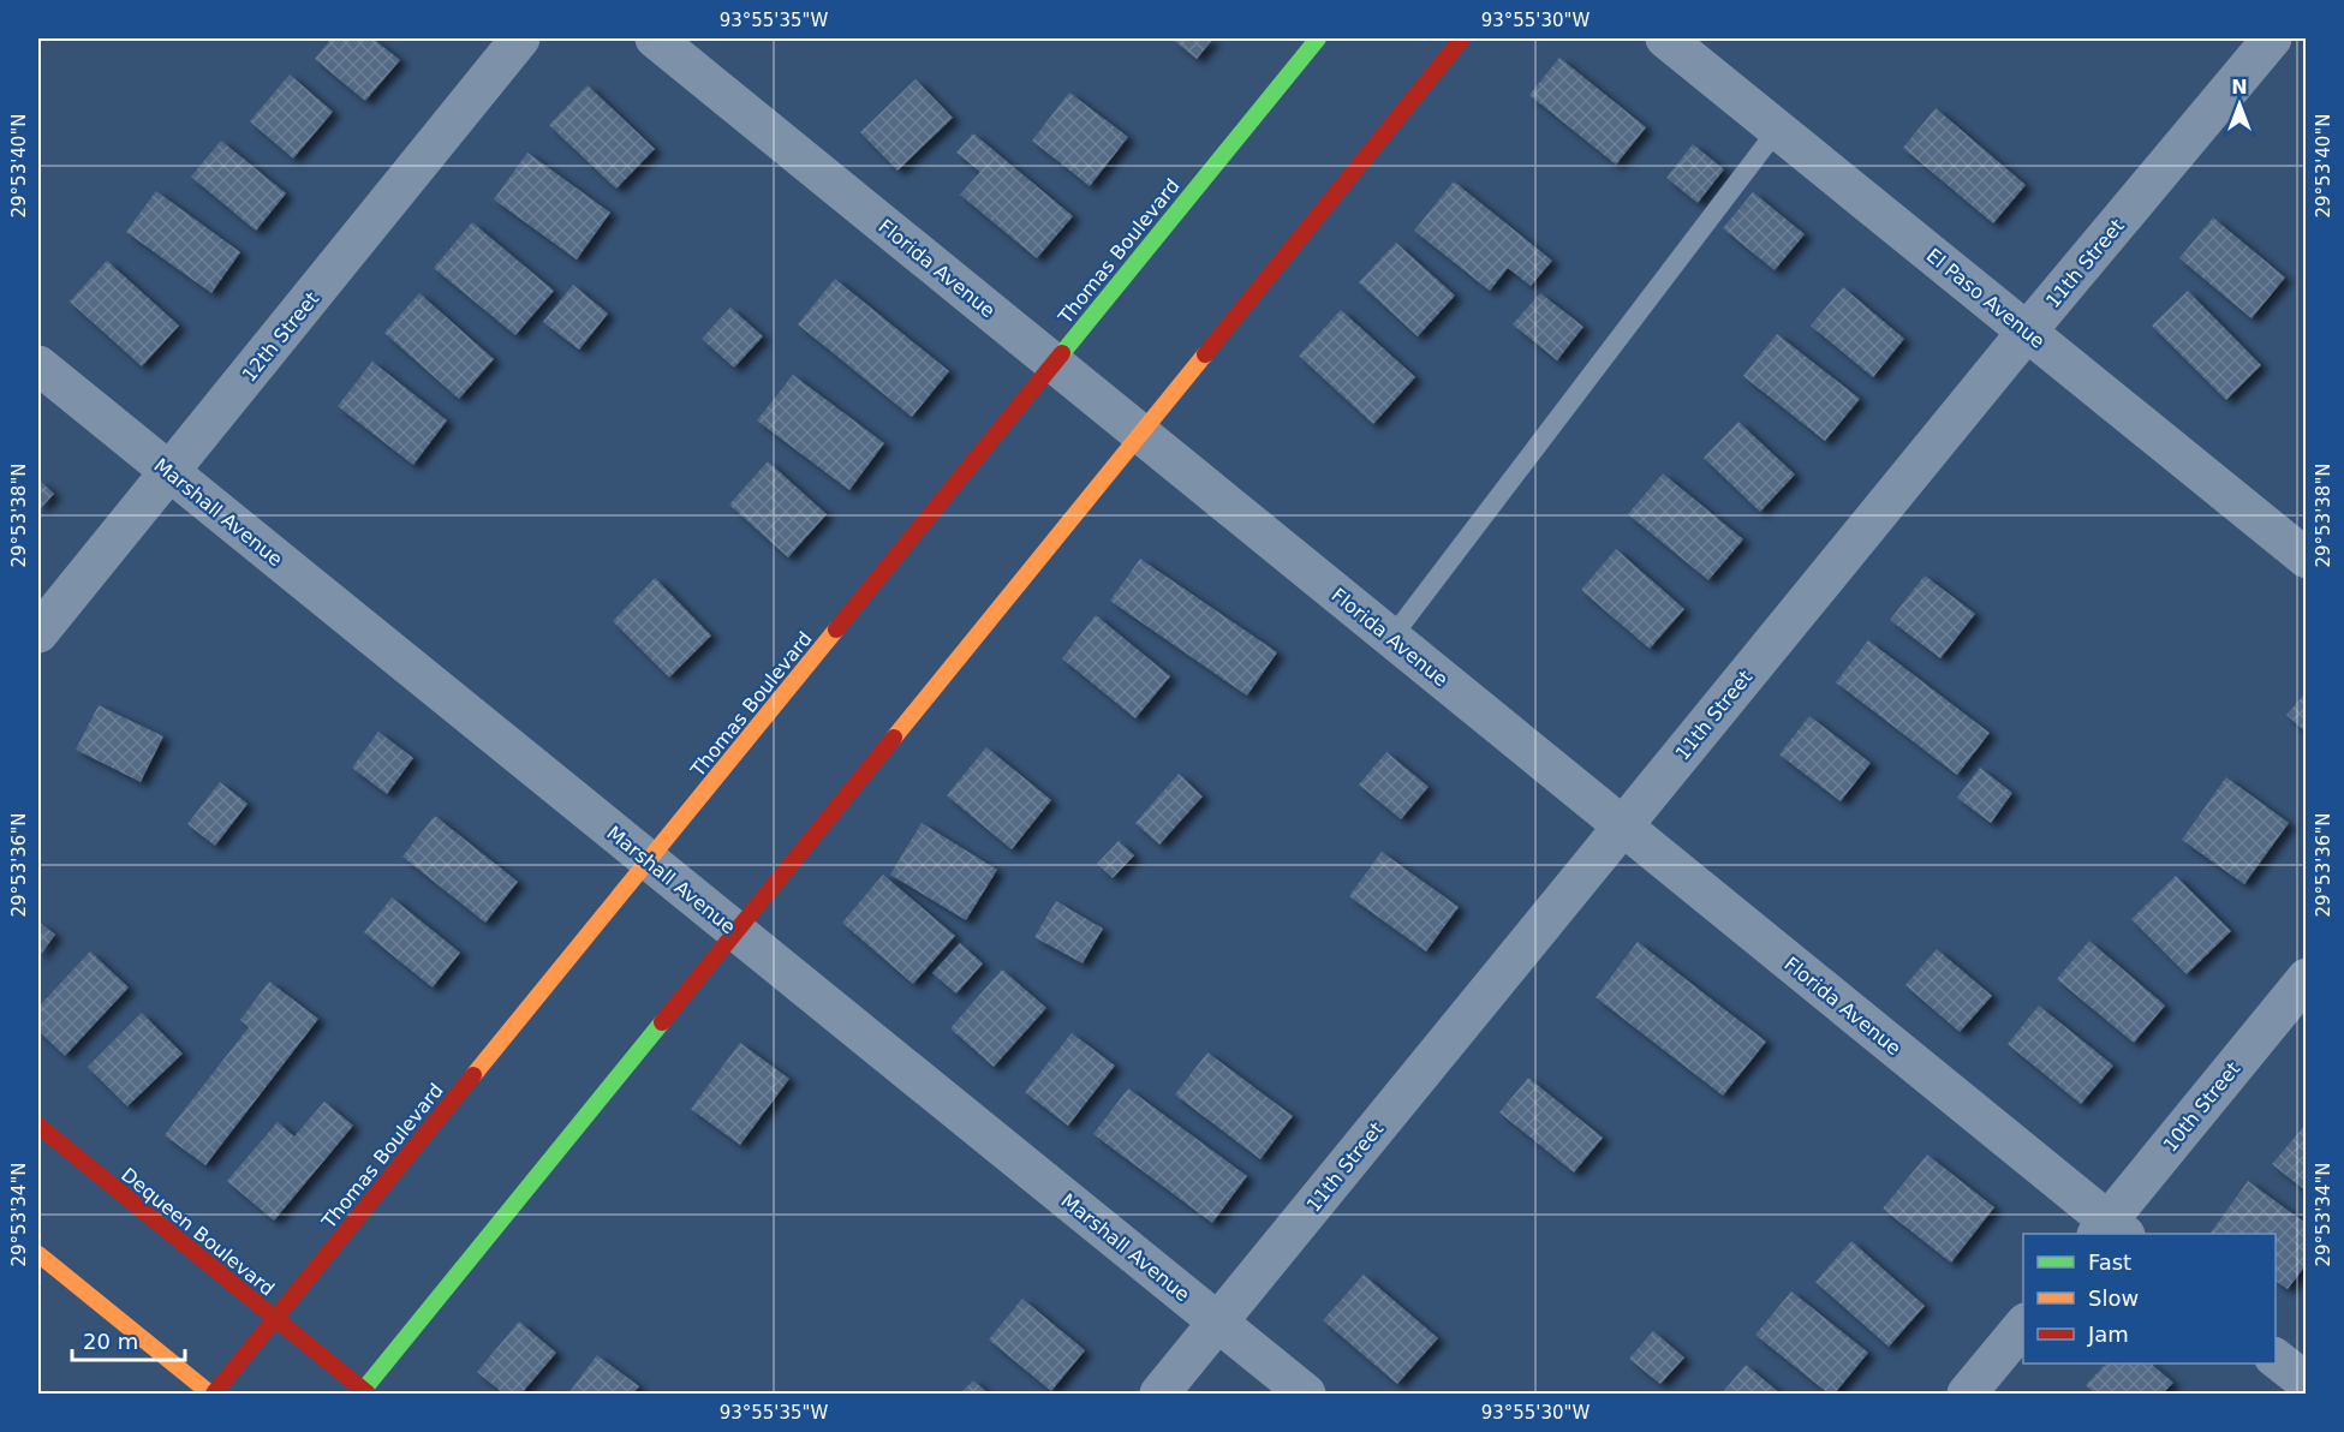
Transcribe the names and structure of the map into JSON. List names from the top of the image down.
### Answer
{
  "streets": {
    "main road": ["Thomas Boulevard", "Dequeen Boulevard"],
    "street": [
      "11th Street",
      "Florida Avenue",
      "El Paso Avenue",
      "12th Street",
      "Marshall Avenue",
      "10th Street"
    ]
  },
  "crossings": [
    ["Thomas Boulevard", "Florida Avenue"],
    ["Thomas Boulevard", "Marshall Avenue"],
    ["Thomas Boulevard", "Dequeen Boulevard"],
    ["11th Street", "Florida Avenue"],
    ["11th Street", "El Paso Avenue"],
    ["11th Street", "Marshall Avenue"],
    ["Florida Avenue", "10th Street"],
    ["12th Street", "Marshall Avenue"]
  ],
  "legend": ["Fast", "Slow", "Jam"],
  "scale_bar": "20 m",
  "north": "top",
  "coordinates": [
    "93°55'35\"W",
    "93°55'30\"W",
    "29°53'40\"N",
    "29°53'38\"N",
    "29°53'36\"N",
    "29°53'34\"N"
  ]
}
